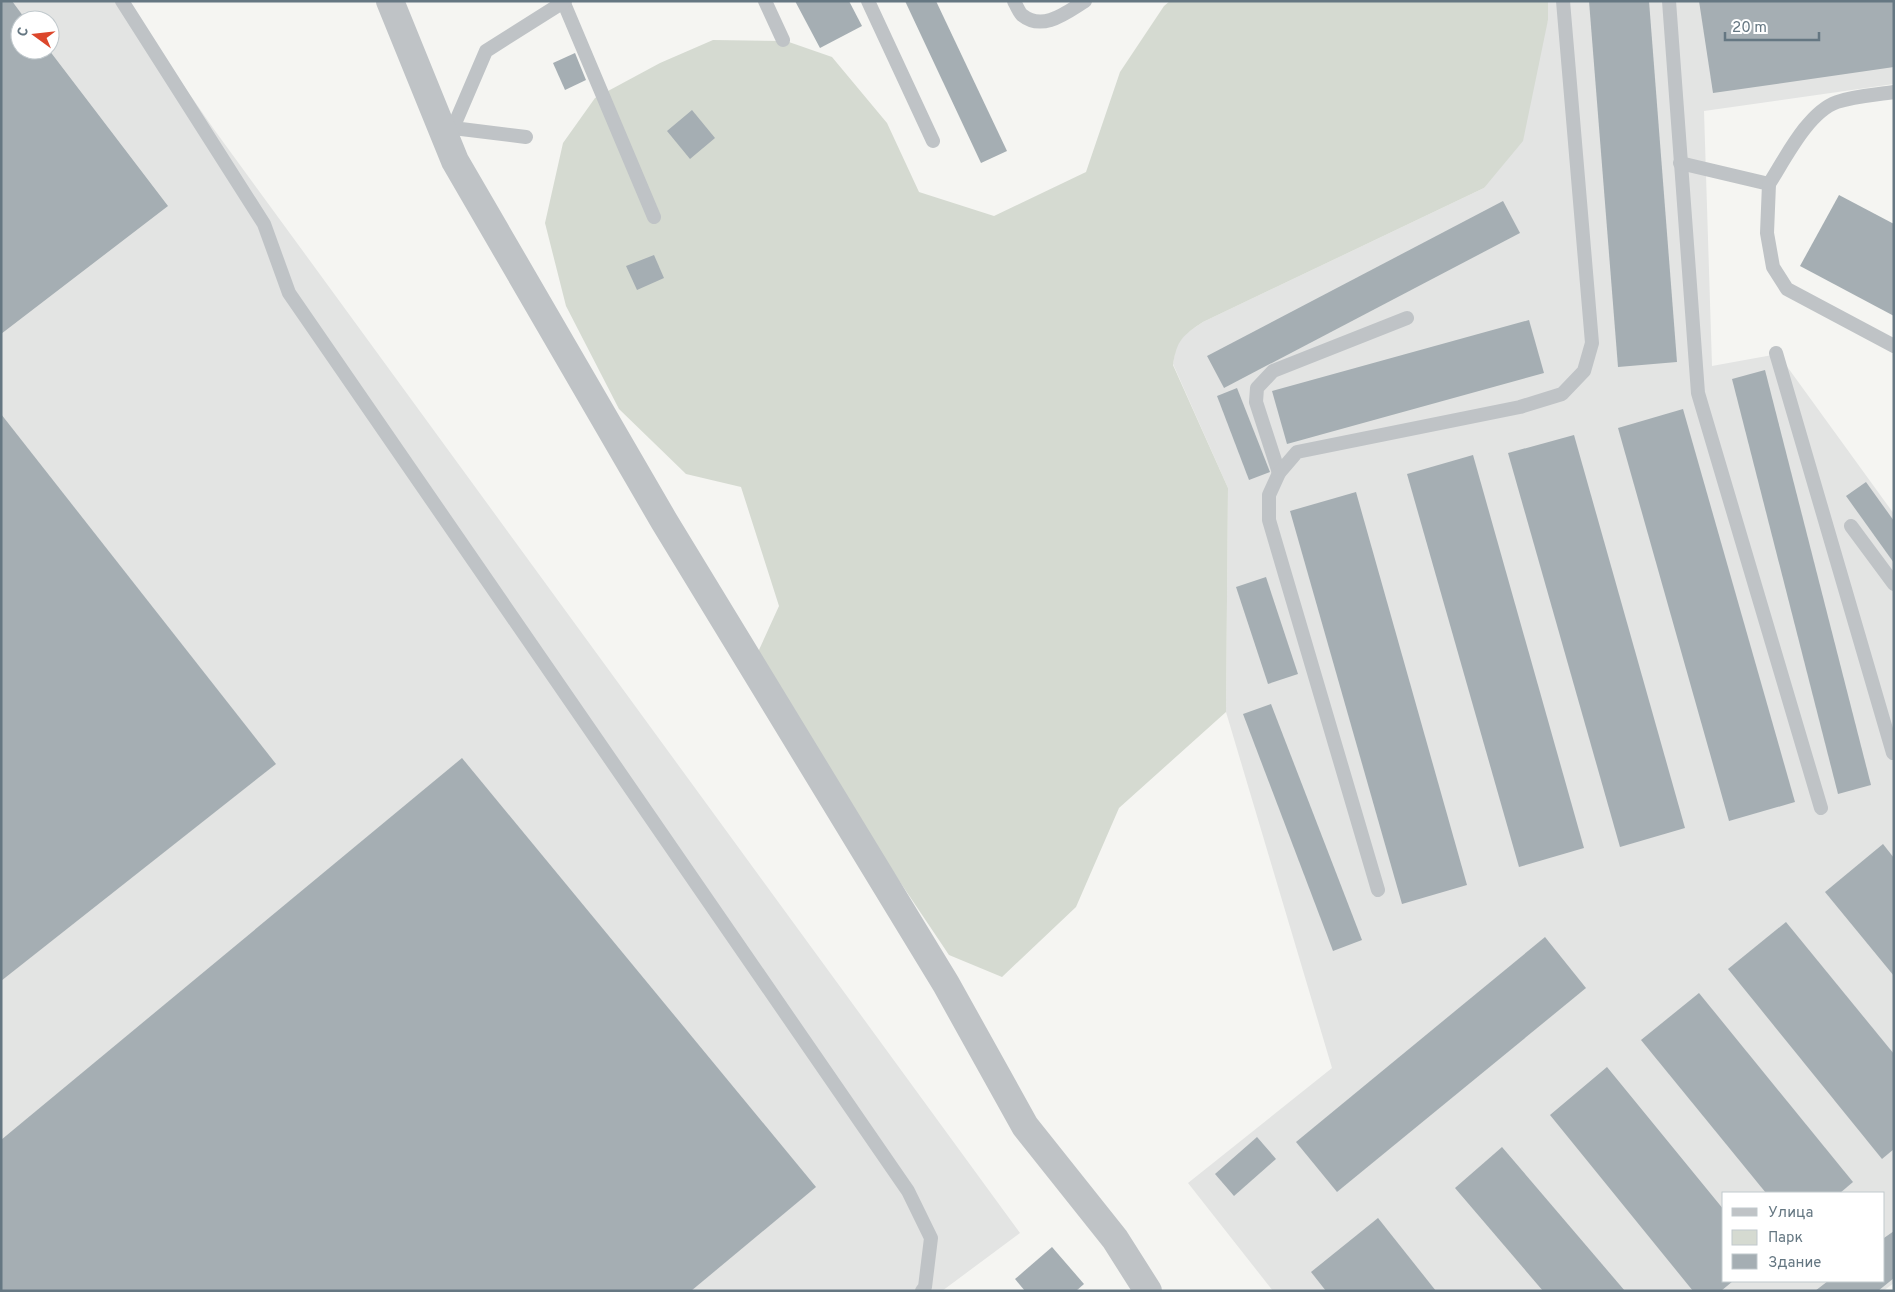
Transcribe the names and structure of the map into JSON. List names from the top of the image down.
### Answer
{
  "legend": ["Улица", "Парк", "Здание"],
  "scale_bar": "20 m",
  "north": "left"
}
